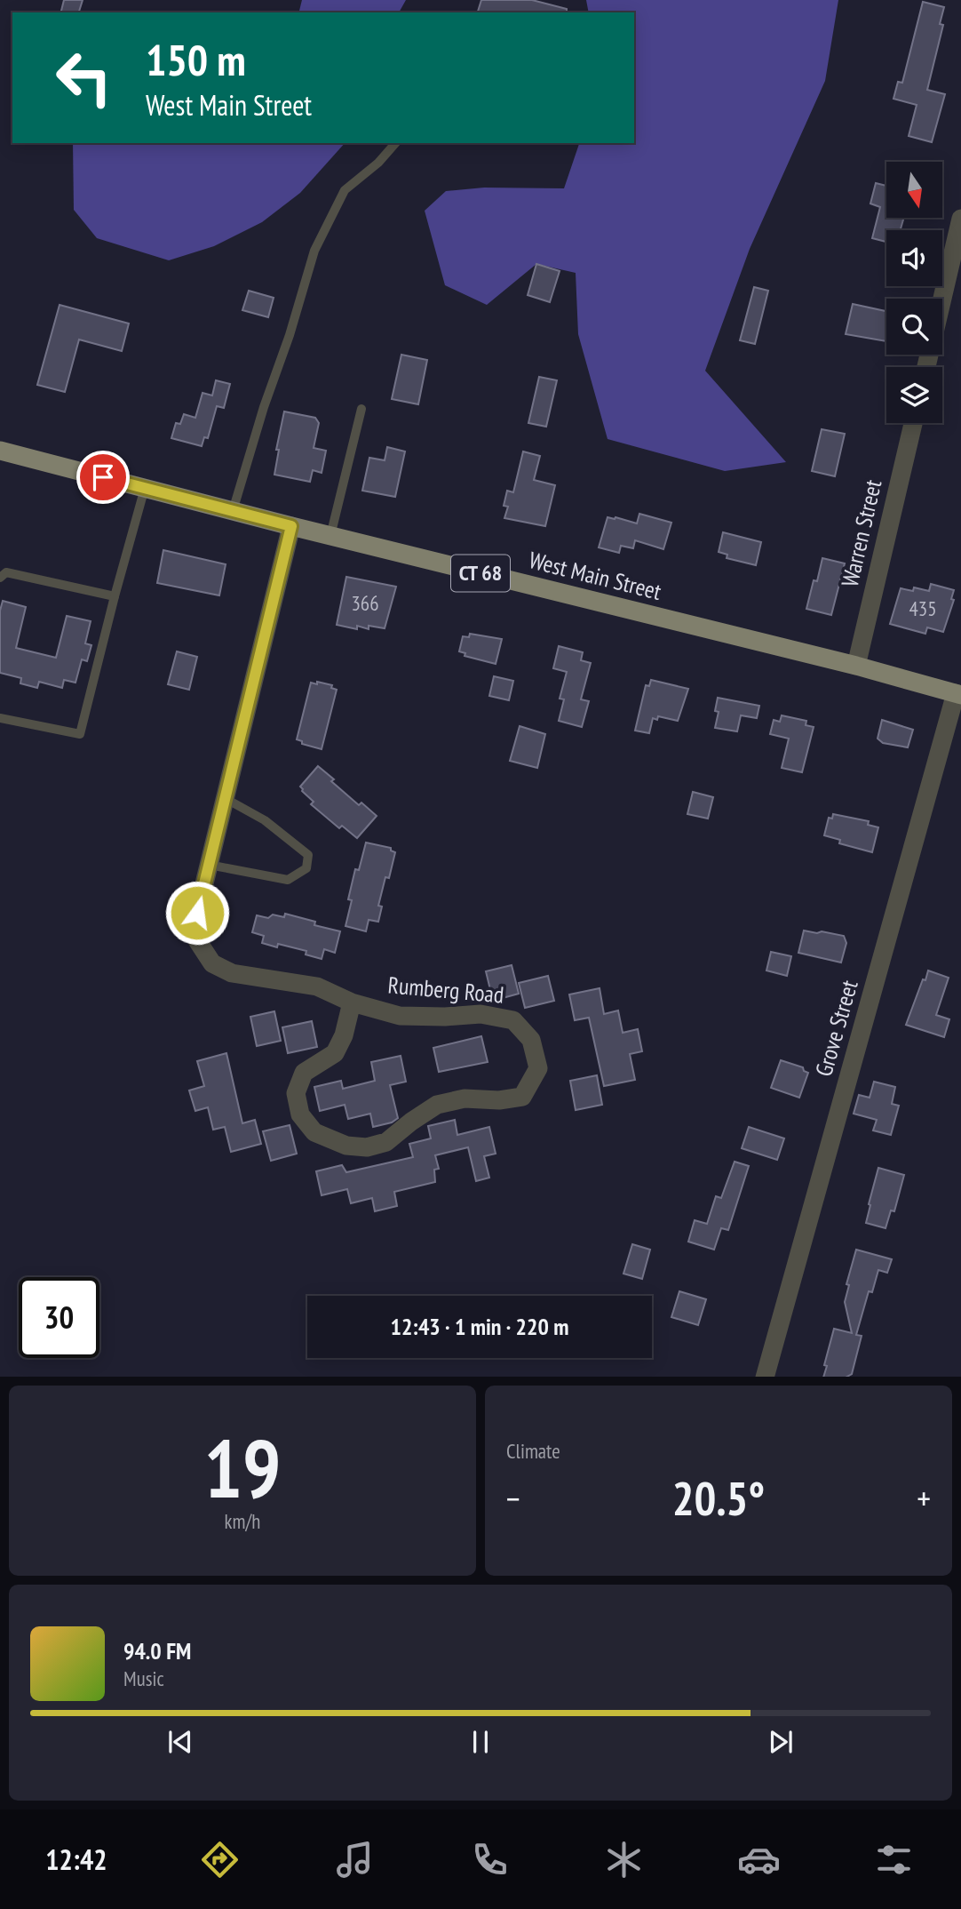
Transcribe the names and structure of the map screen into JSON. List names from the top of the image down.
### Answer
{
  "streets": {
    "main road": ["CT 68", "West Main Street"],
    "street": ["Warren Street", "Rumberg Road", "Grove Street"]
  },
  "crossings": [
    ["Warren Street", "West Main Street"],
    ["West Main Street", "Rumberg Road"],
    ["West Main Street", "Grove Street"]
  ],
  "house_numbers": ["366", "435"],
  "north": "bottom",
  "page": {
    "turn": ["150 m", "West Main Street"],
    "limit": "30",
    "trip": "12:43 · 1 min · 220 m",
    "tile": [
      ["19", "km/h"],
      "Climate"
    ],
    "heat": ["−", "20.5°", "+"],
    "song": ["94.0 FM", "Music"],
    "tabs": "12:42"
  }
}
